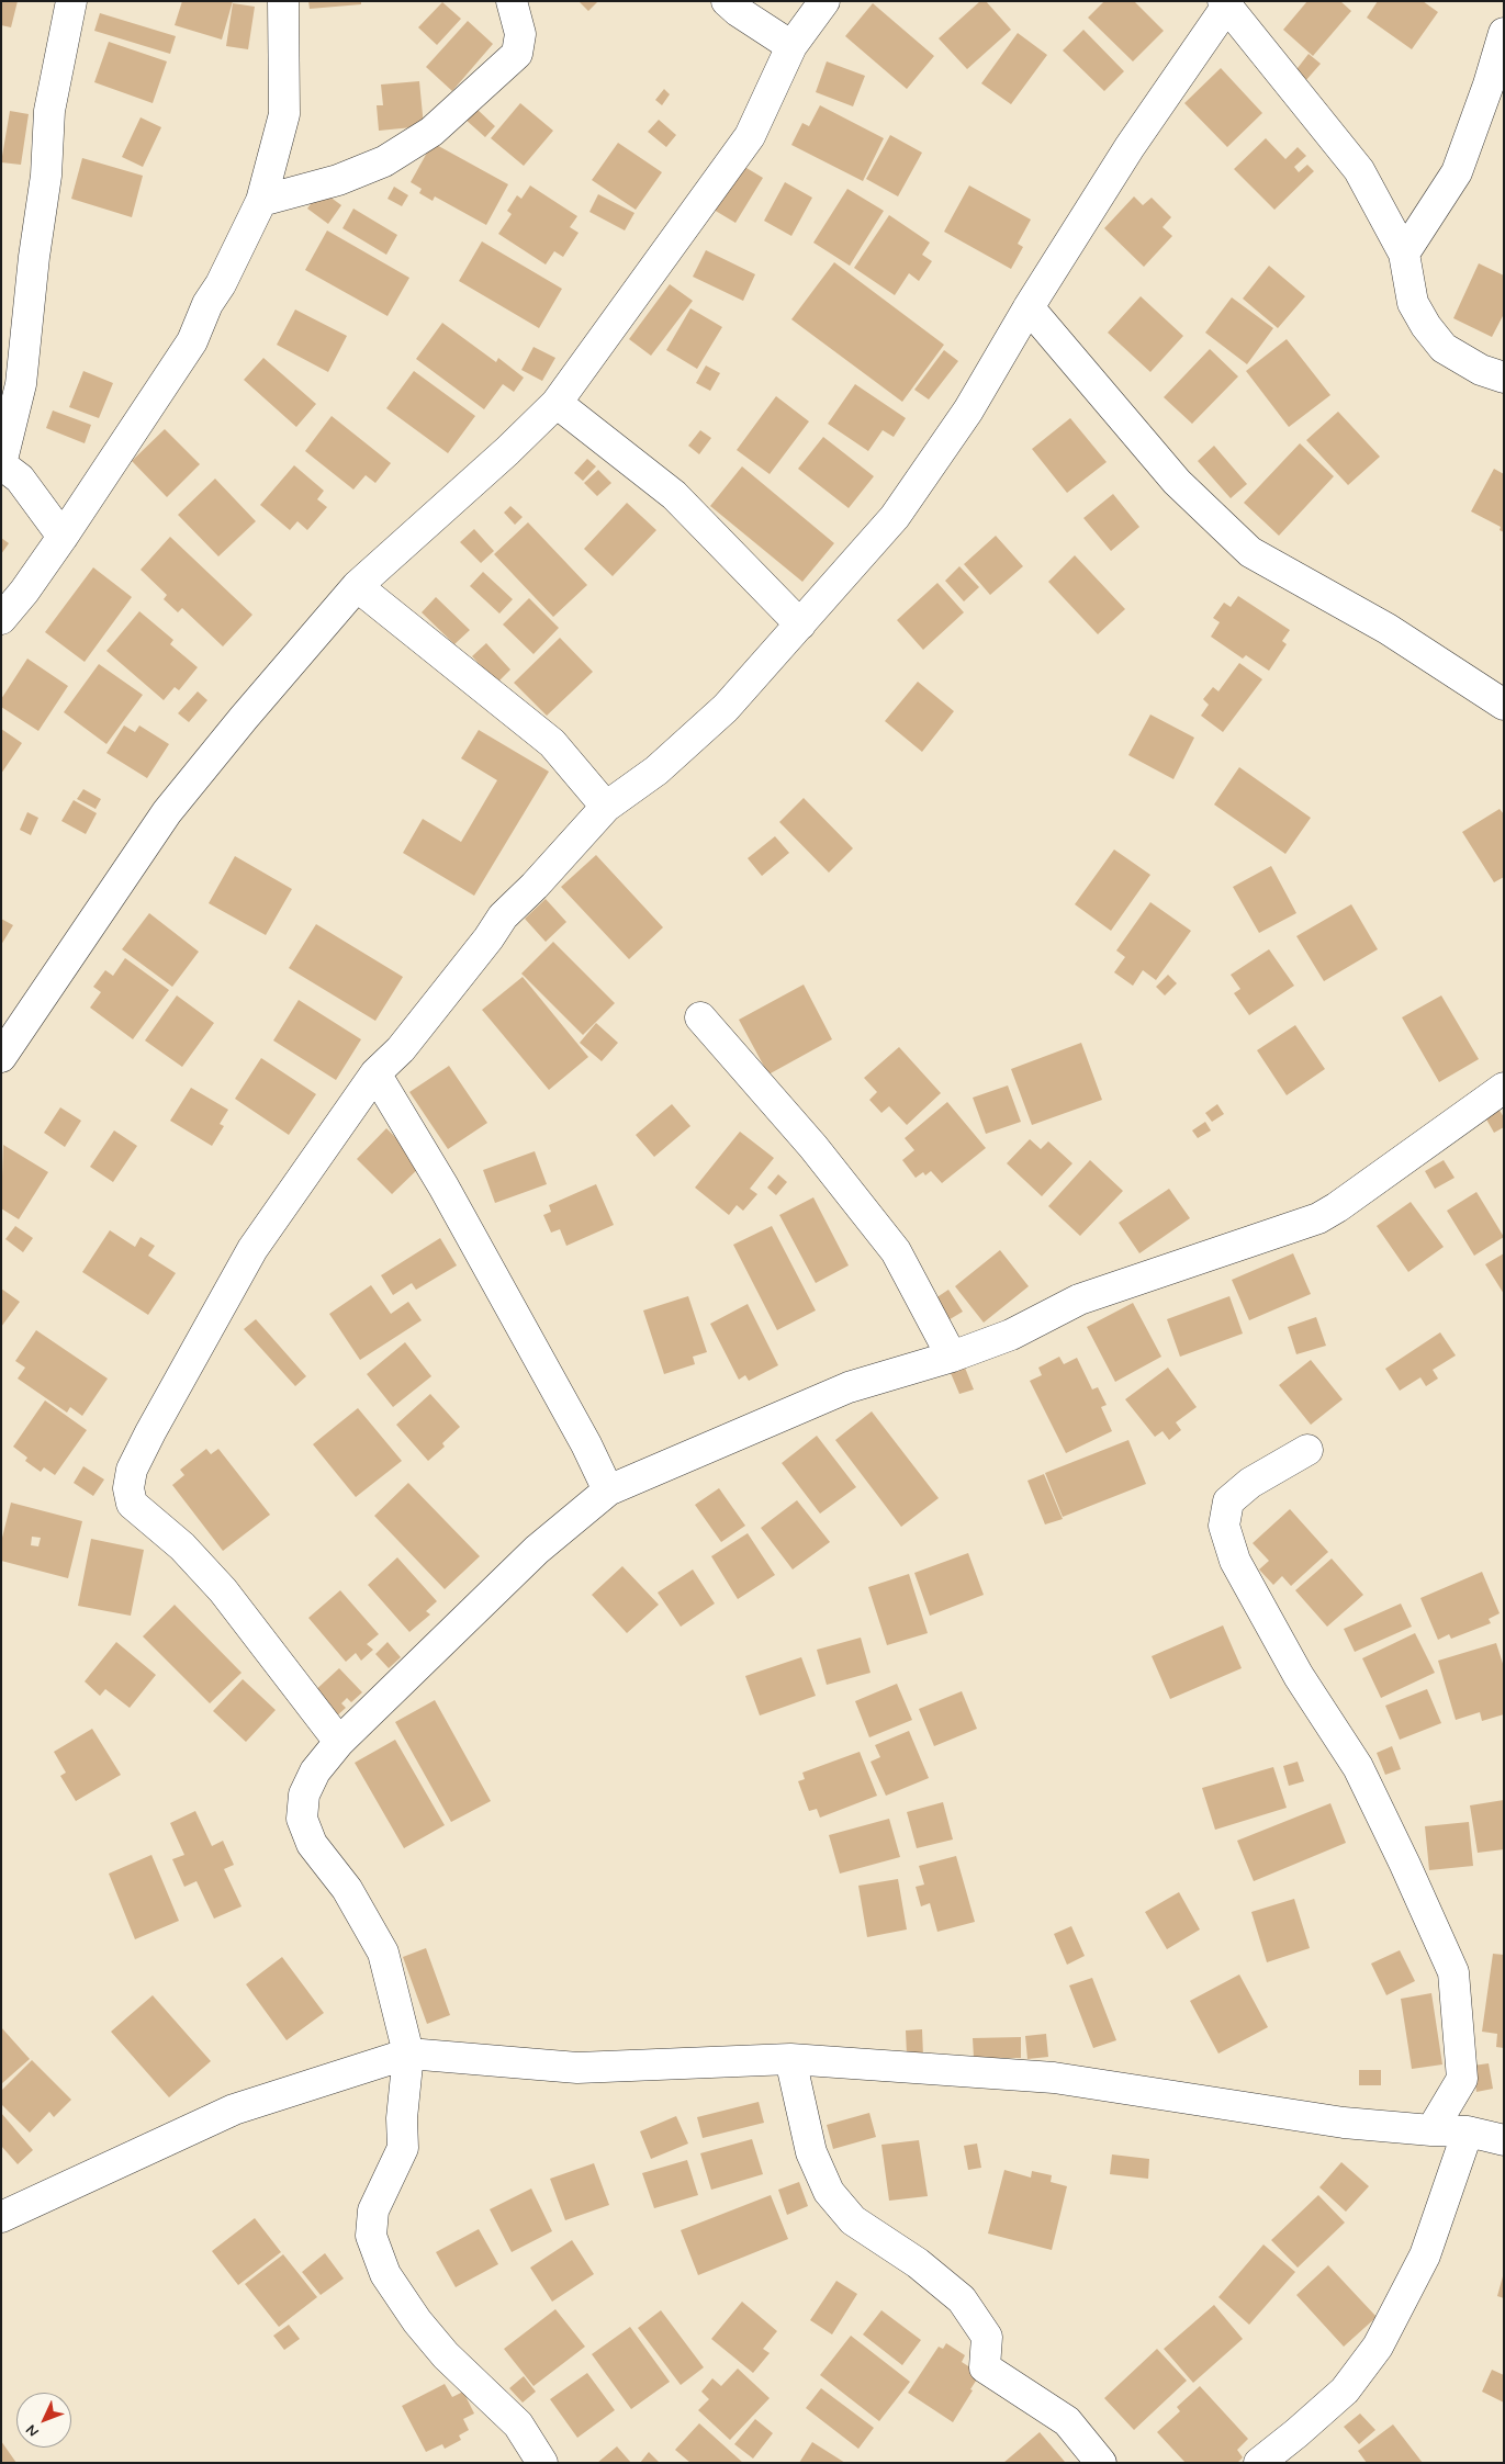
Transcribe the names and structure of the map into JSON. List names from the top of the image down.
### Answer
{
  "north": "bottom left"
}
